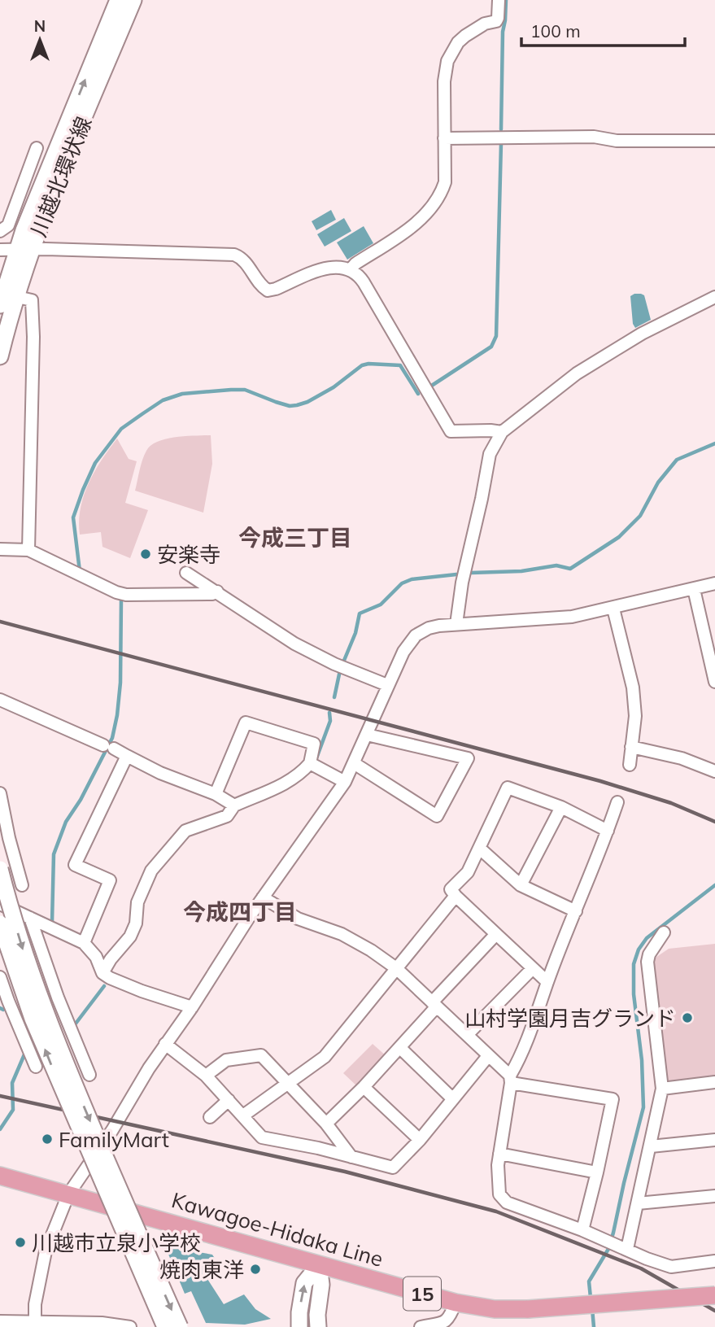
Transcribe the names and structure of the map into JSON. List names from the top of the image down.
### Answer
{
  "streets": {
    "main road": ["川越北環状線", "Kawagoe-Hidaka Line", "15"]
  },
  "districts": ["今成三丁目", "今成四丁目"],
  "places": [
    "安楽寺",
    "山村学園月吉グランド",
    "FamilyMart",
    "川越市立泉小学校",
    "焼肉東洋"
  ],
  "scale_bar": "100 m",
  "north": "top"
}
